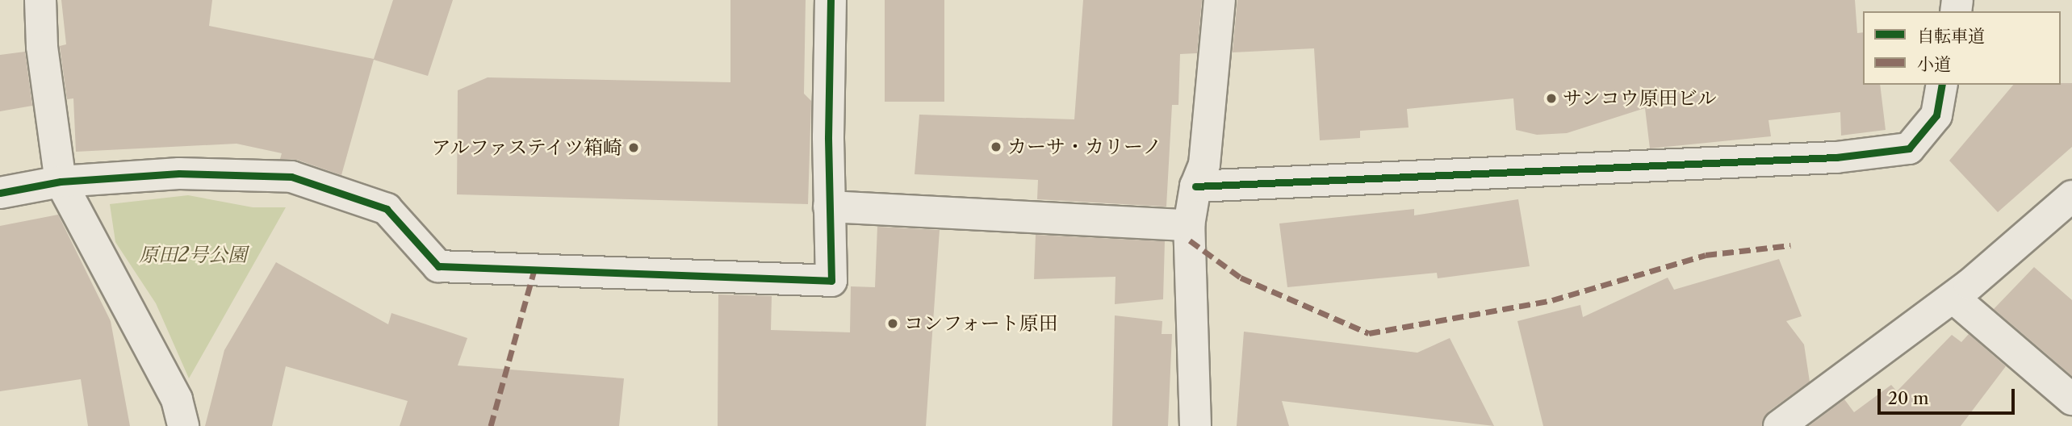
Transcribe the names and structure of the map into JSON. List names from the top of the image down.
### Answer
{
  "parks": ["原田2号公園"],
  "places": [
    "サンコウ原田ビル",
    "カーサ・カリーノ",
    "アルファステイツ箱崎",
    "コンフォート原田"
  ],
  "legend": ["自転車道", "小道"],
  "scale_bar": "20 m"
}
